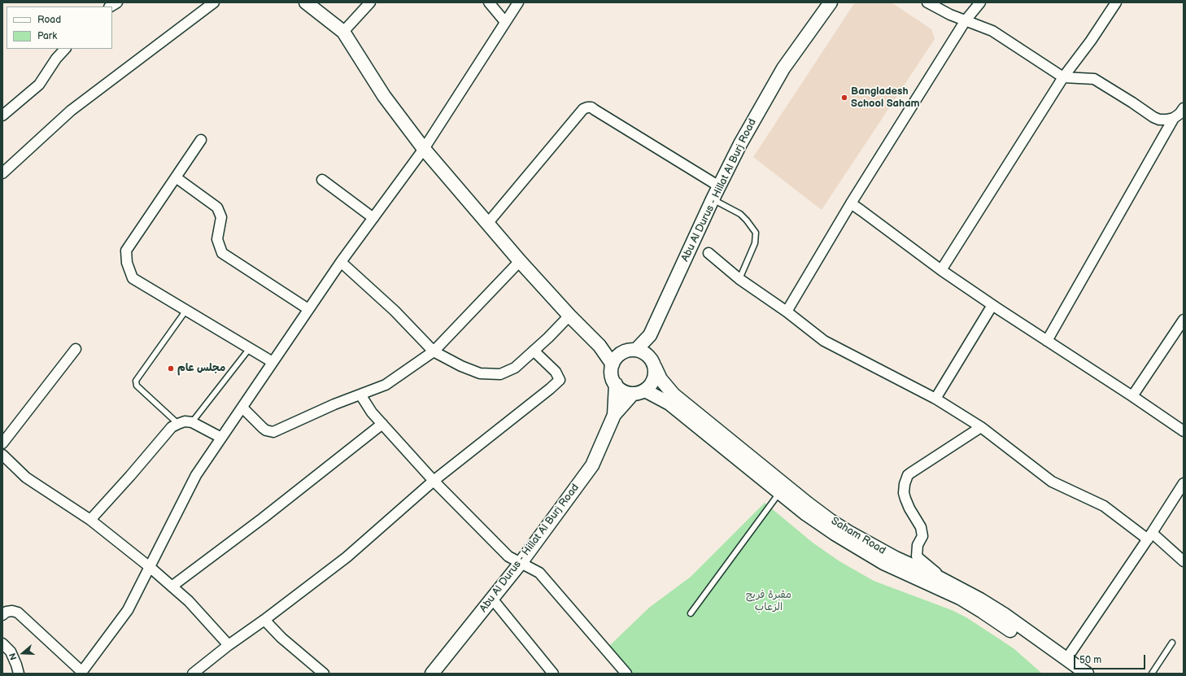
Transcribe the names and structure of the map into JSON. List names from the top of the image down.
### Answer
{
  "streets": {
    "main road": ["Abu Al Durus - Hillat Al Burj Road", "Saham Road"]
  },
  "crossings": [
    ["Abu Al Durus - Hillat Al Burj Road", "Saham Road"]
  ],
  "parks": ["مقبرة فريج الزعاب"],
  "places": ["Bangladesh School Saham", "مجلس عام"],
  "legend": ["Road", "Park"],
  "scale_bar": "50 m",
  "north": "left"
}
